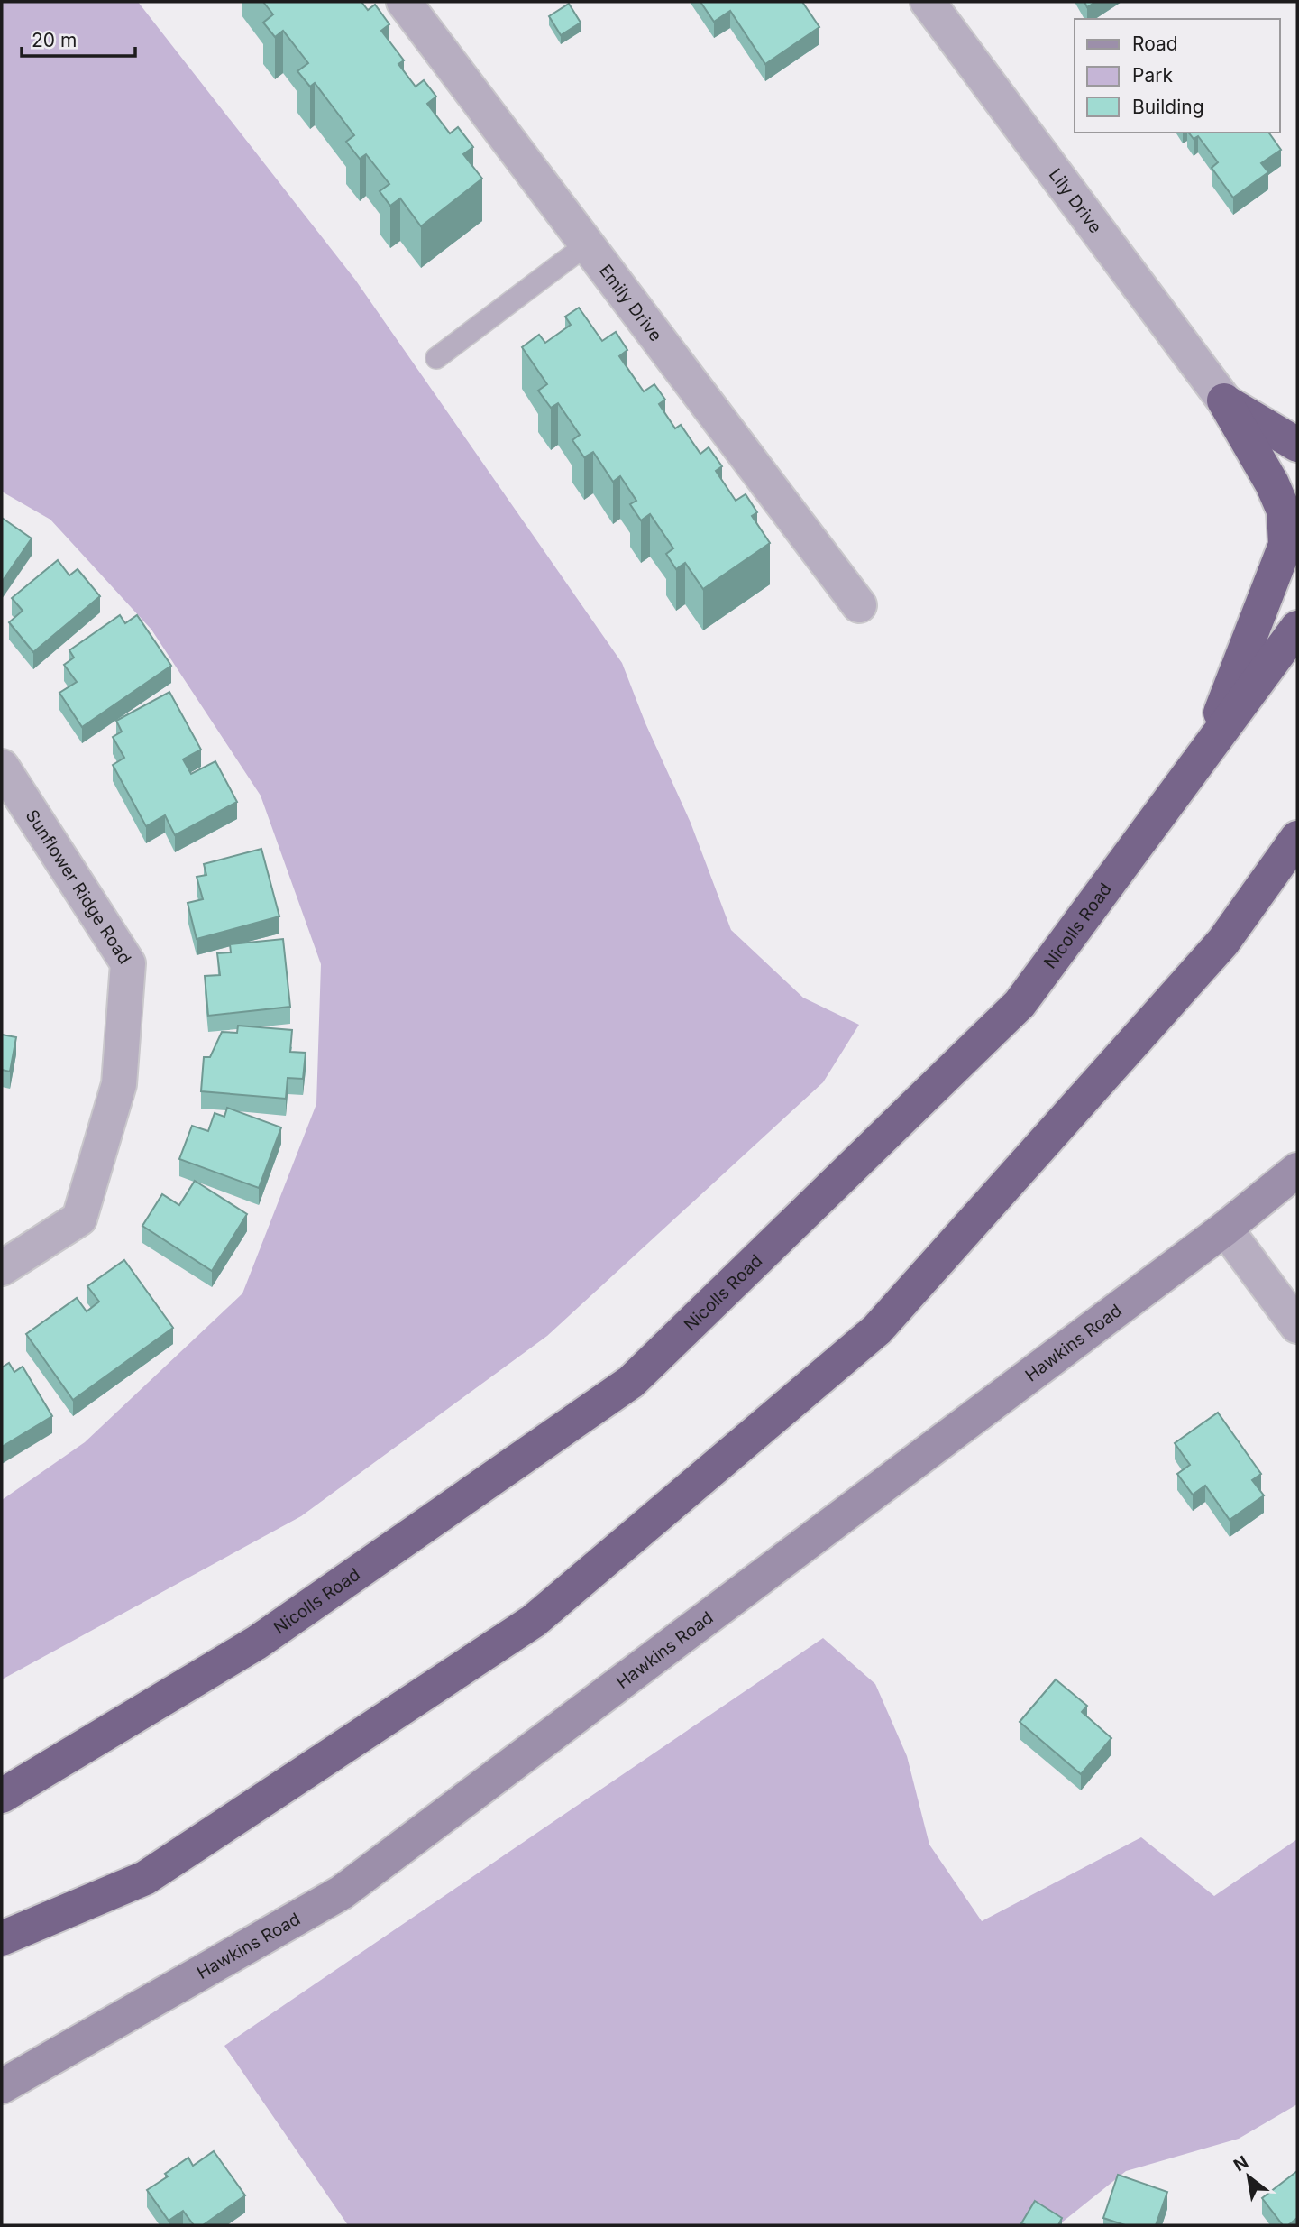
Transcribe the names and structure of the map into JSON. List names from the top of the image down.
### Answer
{
  "streets": {
    "highway": ["Nicolls Road"],
    "street": [
      "Lily Drive",
      "Emily Drive",
      "Sunflower Ridge Road",
      "Hawkins Road"
    ]
  },
  "legend": ["Road", "Park", "Building"],
  "scale_bar": "20 m",
  "north": "top left"
}
